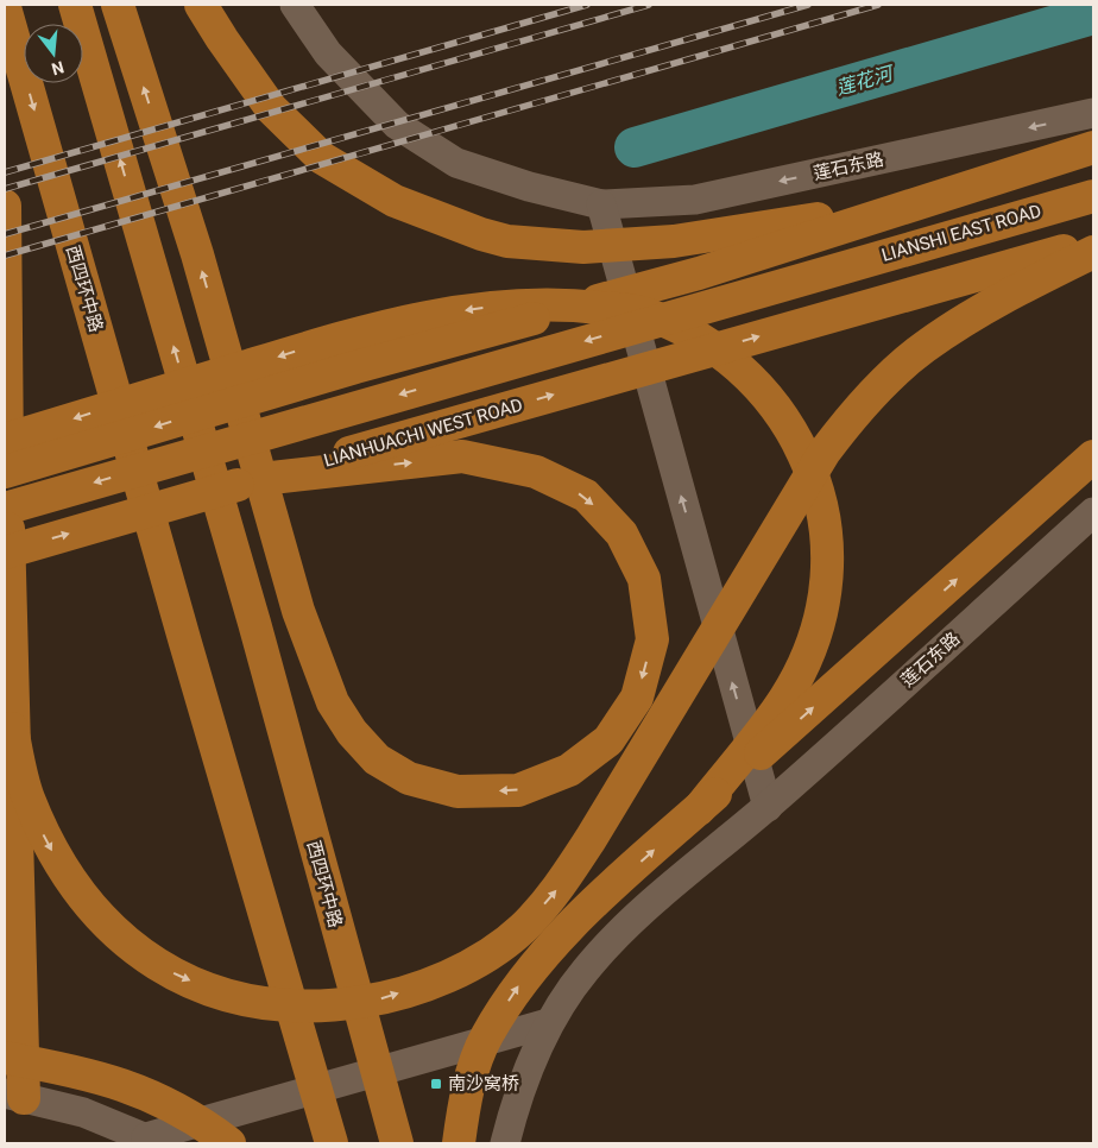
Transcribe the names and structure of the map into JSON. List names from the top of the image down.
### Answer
{
  "streets": {
    "highway": ["LIANSHI EAST ROAD", "西四环中路", "LIANHUACHI WEST ROAD"],
    "street": ["莲石东路"]
  },
  "one_way": ["莲石东路"],
  "water": ["莲花河"],
  "places": {
    "transit": ["南沙窝桥"]
  },
  "north": "bottom"
}
